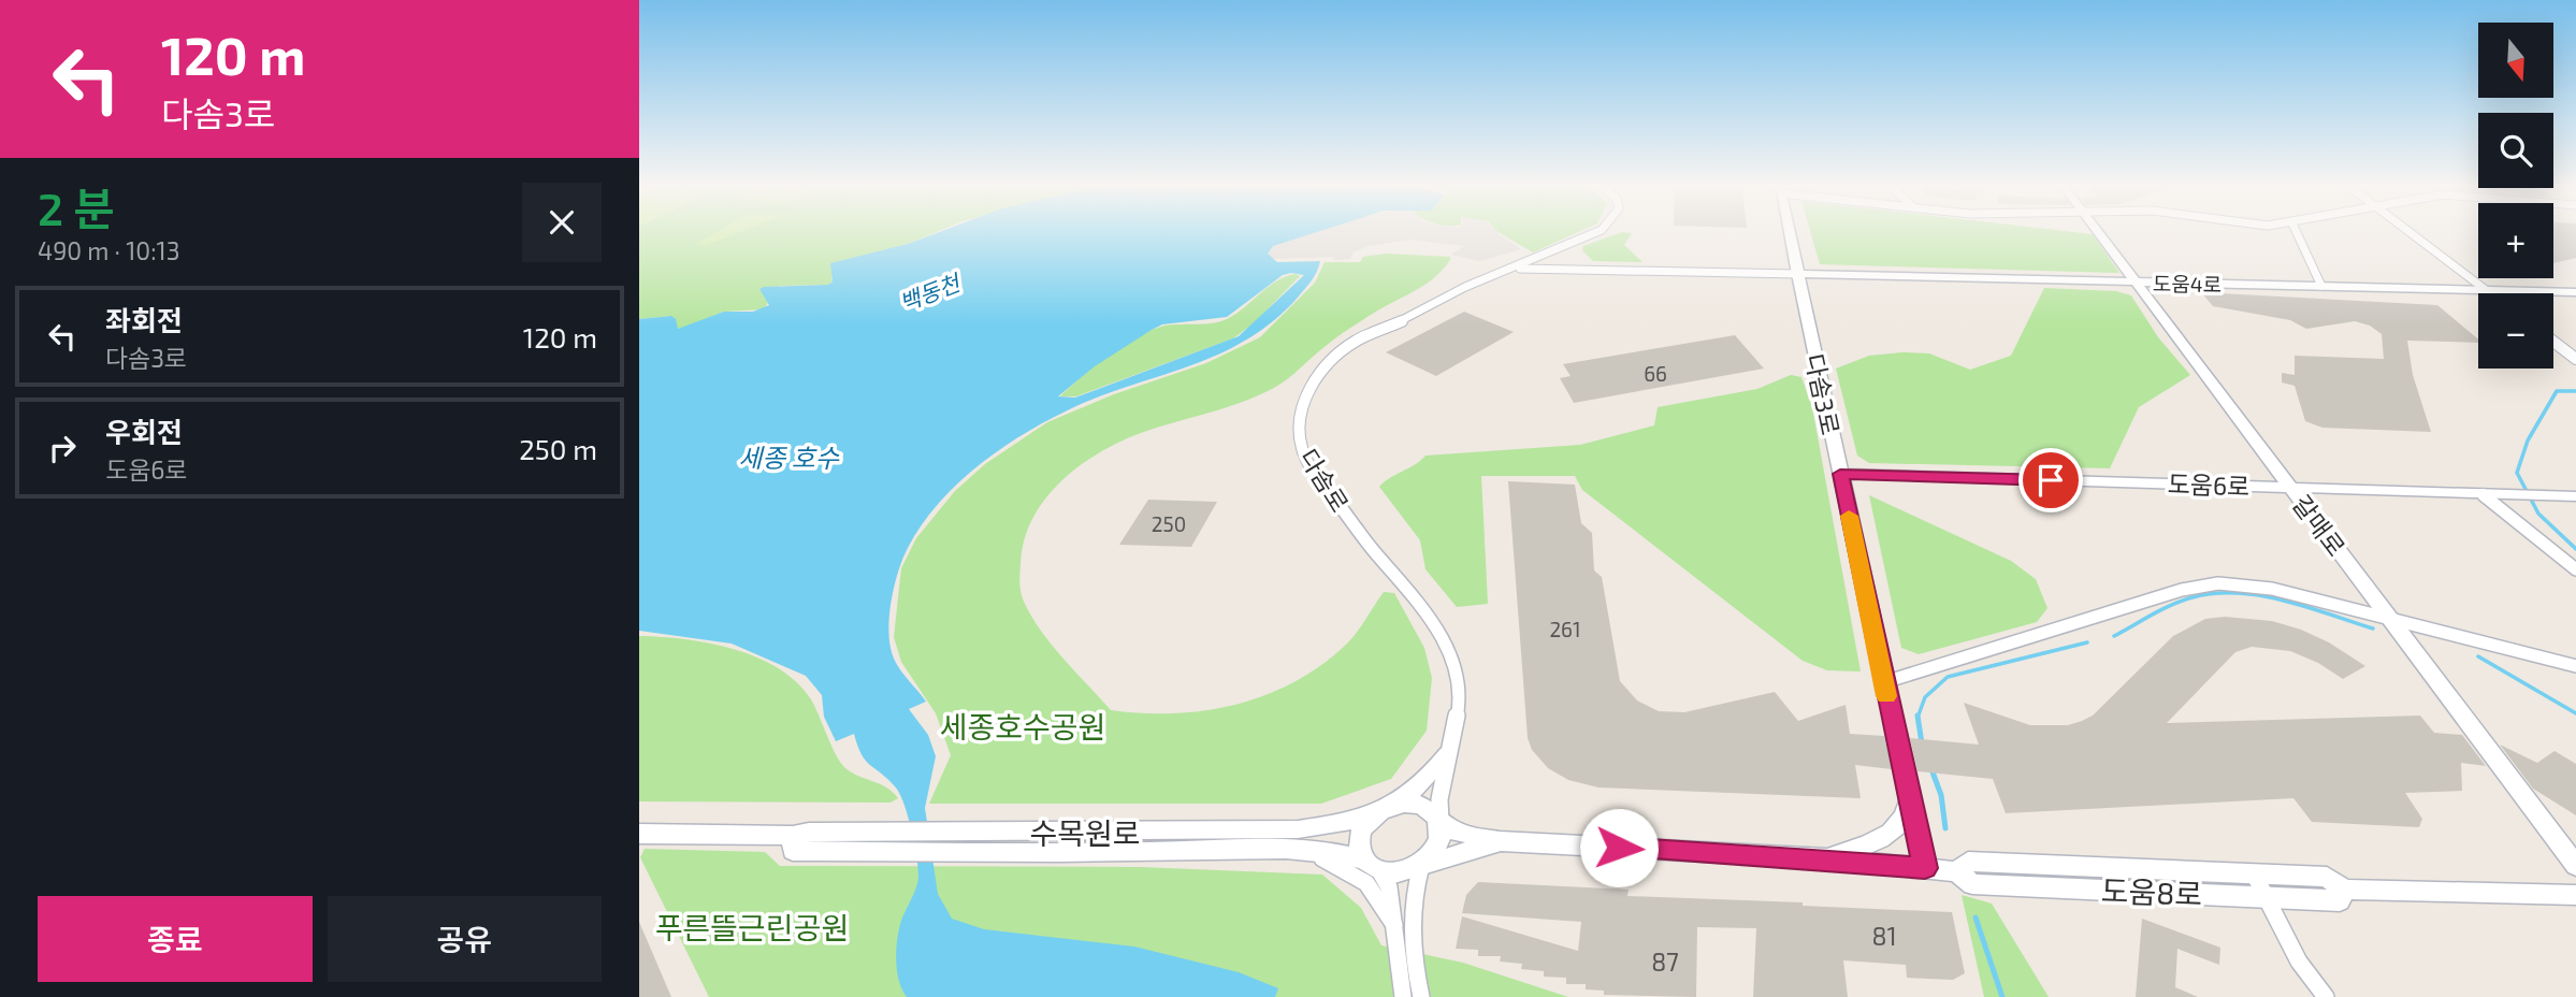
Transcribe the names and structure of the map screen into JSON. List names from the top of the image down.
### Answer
{
  "streets": {
    "street": [
      "도움4로",
      "다솜3로",
      "다솜로",
      "도움6로",
      "갈매로",
      "수목원로",
      "도움8로"
    ]
  },
  "crossings": [
    ["도움4로", "다솜3로"],
    ["도움4로", "갈매로"],
    ["다솜3로", "도움6로"],
    ["다솜3로", "도움8로"],
    ["다솜로", "수목원로"],
    ["다솜로", "도움8로"],
    ["도움6로", "갈매로"],
    ["수목원로", "도움8로"]
  ],
  "water": ["백동천", "세종 호수"],
  "parks": ["세종호수공원", "푸른뜰근린공원"],
  "house_numbers": [
    "66",
    "250",
    "261",
    "81",
    "87"
  ],
  "north": "bottom",
  "page": {
    "turn": ["120 m", "다솜3로"],
    "map_buttons": ["+", "−"],
    "heading": ["2 분", "490 m · 10:13"],
    "list": [
      {
        "name": "좌회전",
        "note": "다솜3로",
        "value": "120 m"
      },
      {
        "name": "우회전",
        "note": "도움6로",
        "value": "250 m"
      }
    ],
    "buttons": ["종료", "공유"]
  }
}
